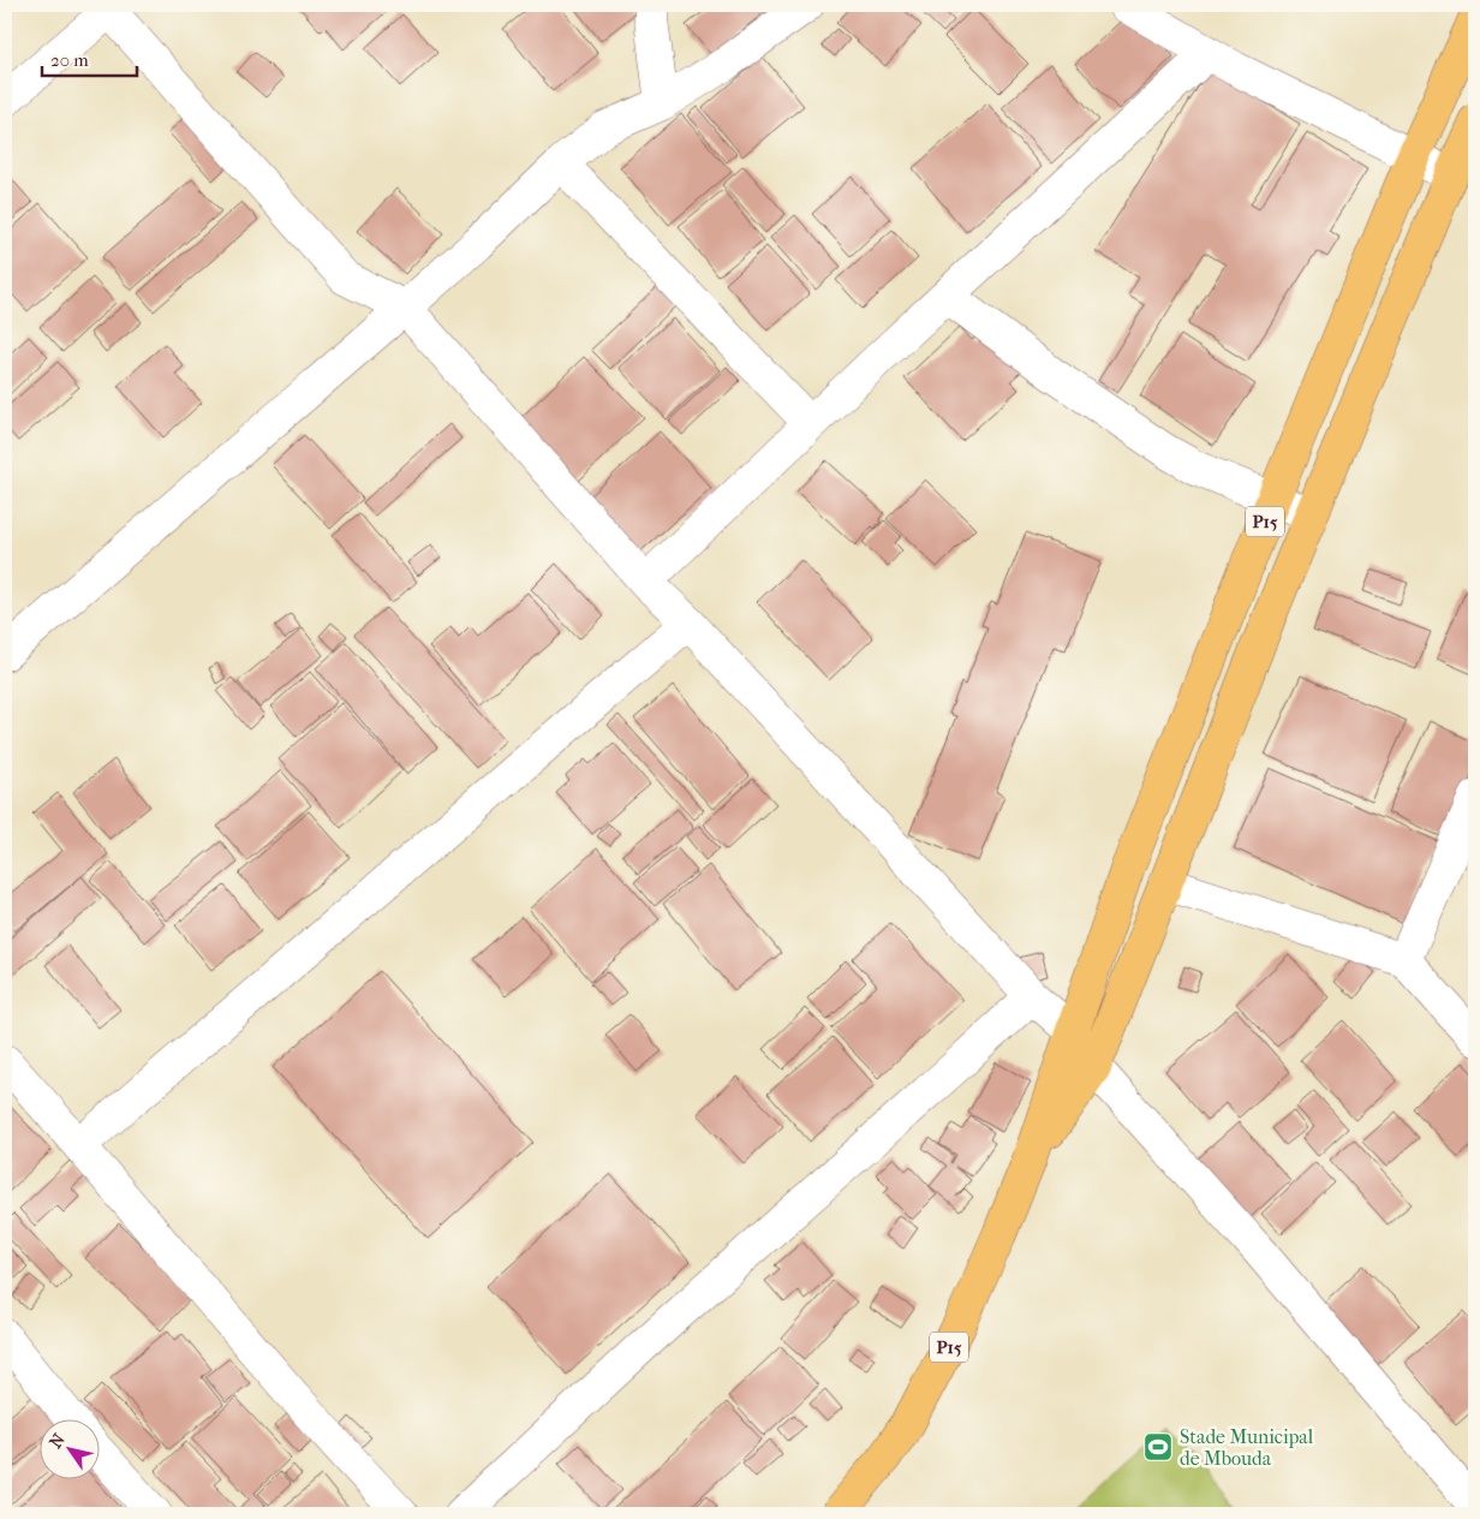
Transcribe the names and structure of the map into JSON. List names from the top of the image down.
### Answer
{
  "streets": {
    "main road": ["P15"]
  },
  "places": {
    "sports": ["Stade Municipal de Mbouda"]
  },
  "scale_bar": "20 m",
  "north": "top left"
}
